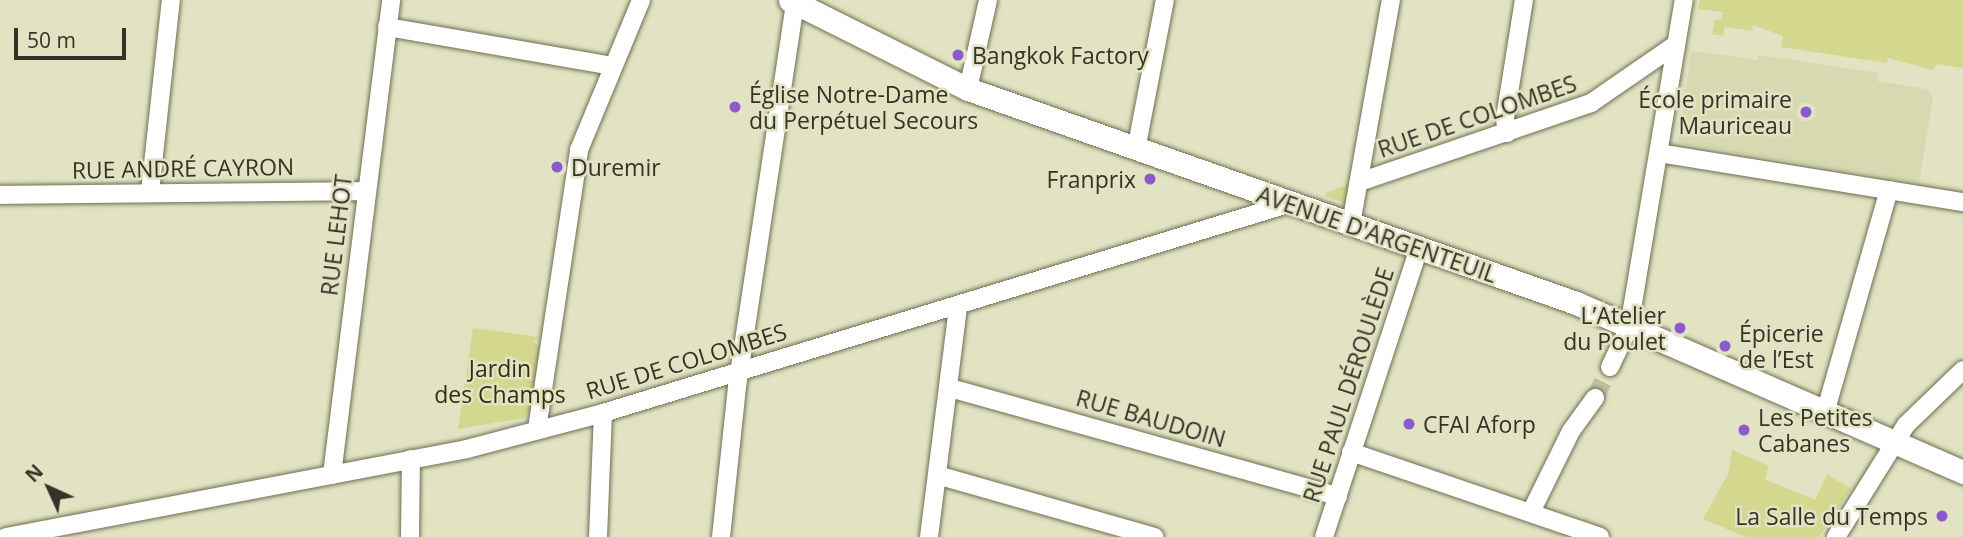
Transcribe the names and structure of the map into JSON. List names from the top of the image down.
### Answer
{
  "streets": {
    "main road": ["AVENUE D'ARGENTEUIL"],
    "street": [
      "RUE DE COLOMBES",
      "RUE ANDRÉ CAYRON",
      "RUE LEHOT",
      "RUE PAUL DÉROULÈDE",
      "RUE BAUDOIN"
    ]
  },
  "crossings": [
    ["RUE DE COLOMBES", "AVENUE D'ARGENTEUIL"],
    ["RUE DE COLOMBES", "RUE LEHOT"],
    ["RUE ANDRÉ CAYRON", "RUE LEHOT"],
    ["AVENUE D'ARGENTEUIL", "RUE PAUL DÉROULÈDE"],
    ["RUE PAUL DÉROULÈDE", "RUE BAUDOIN"]
  ],
  "parks": ["Jardin des Champs"],
  "places": [
    "Bangkok Factory",
    "Église Notre-Dame du Perpétuel Secours",
    "École primaire Mauriceau",
    "Duremir",
    "Franprix",
    "L’Atelier du Poulet",
    "Épicerie de l’Est",
    "CFAI Aforp",
    "Les Petites Cabanes",
    "La Salle du Temps"
  ],
  "scale_bar": "50 m",
  "north": "top left"
}
